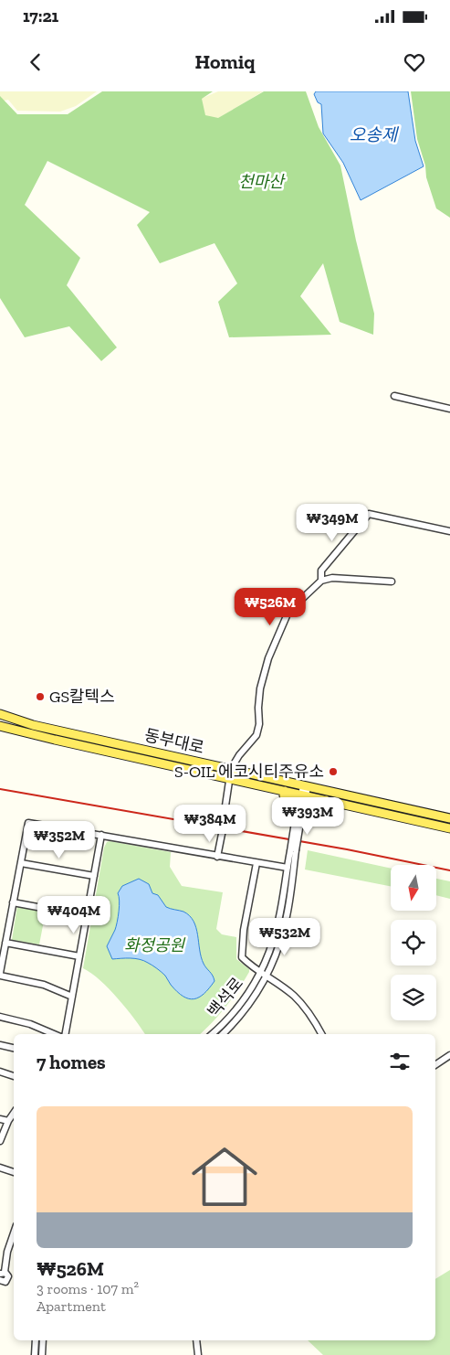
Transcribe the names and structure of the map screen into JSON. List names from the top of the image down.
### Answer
{
  "streets": {
    "main road": ["동부대로"],
    "street": ["백석로"]
  },
  "crossings": [
    ["동부대로", "백석로"]
  ],
  "water": ["오송제"],
  "parks": ["천마산", "화정공원"],
  "places": ["GS칼텍스", "S-OIL 에코시티주유소"],
  "north": "bottom",
  "page": {
    "status": "17:21",
    "header": "Homiq",
    "price": [
      "₩349M",
      "₩526M",
      "₩393M",
      "₩384M",
      "₩352M",
      "₩404M",
      "₩532M"
    ],
    "heading": "7 homes",
    "list": [
      {
        "name": "₩526M",
        "note": "3 rooms · 107 m² · Apartment"
      }
    ]
  }
}
